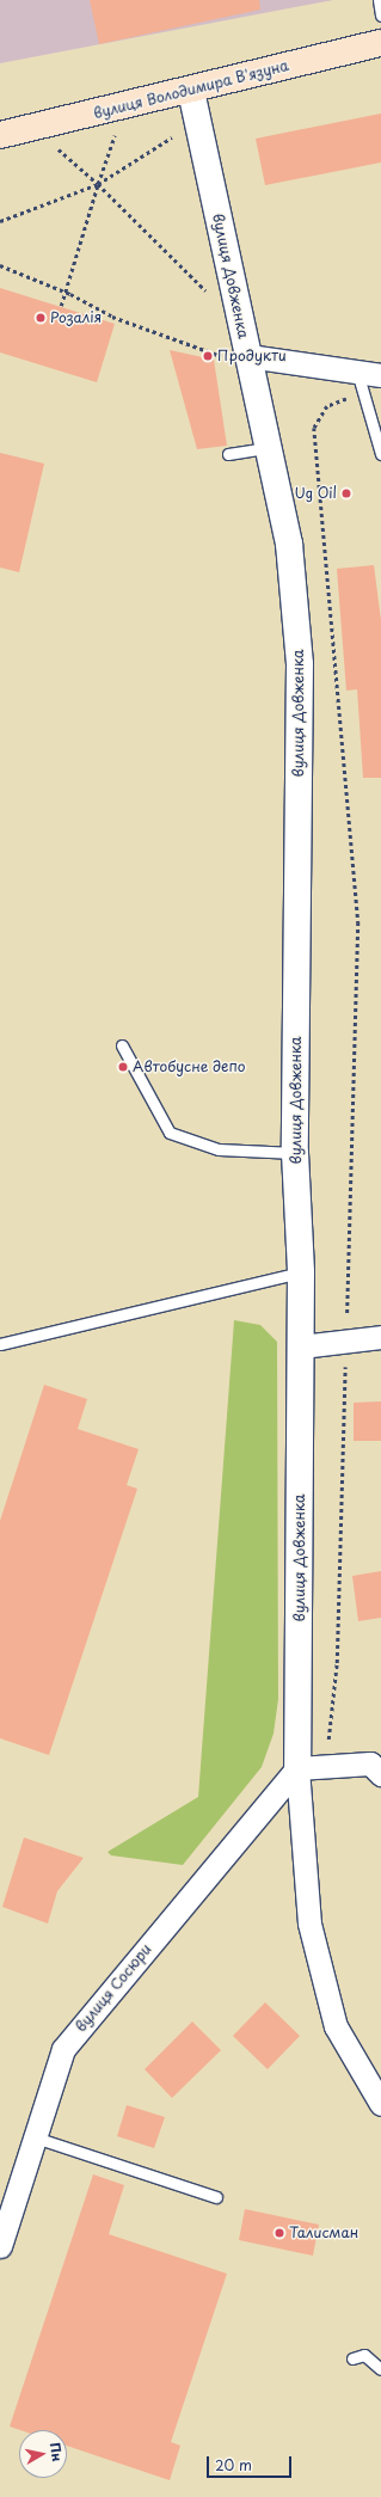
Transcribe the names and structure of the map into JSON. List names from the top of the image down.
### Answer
{
  "streets": {
    "main road": ["вулиця Володимира В'язуна"],
    "street": ["вулиця Довженка", "вулиця Сосюри"]
  },
  "crossings": [
    ["вулиця Володимира В'язуна", "вулиця Довженка"],
    ["вулиця Довженка", "вулиця Сосюри"]
  ],
  "places": [
    "Розалія",
    "Продукти",
    "Ug Oil",
    "Автобусне депо",
    "Талисман"
  ],
  "scale_bar": "20 m",
  "north": "right"
}
